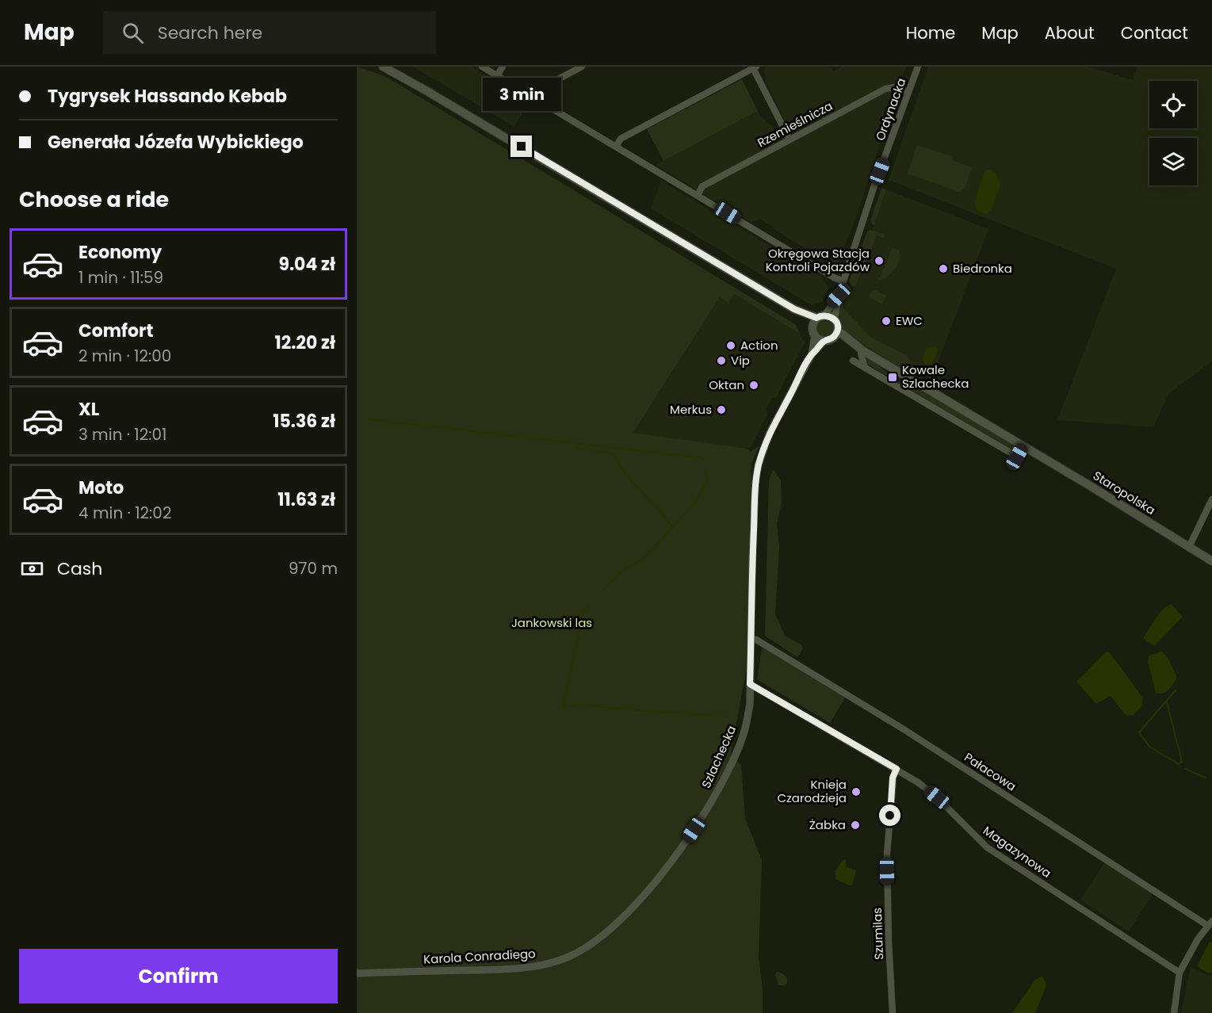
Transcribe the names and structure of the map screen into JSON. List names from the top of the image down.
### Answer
{
  "streets": {
    "main road": ["Staropolska"],
    "street": [
      "Ordynacka",
      "Rzemieślnicza",
      "Szlachecka",
      "Pałacowa",
      "Magazynowa",
      "Szumilas",
      "Karola Conradiego"
    ]
  },
  "crossings": [
    ["Ordynacka", "Rzemieślnicza"],
    ["Ordynacka", "Staropolska"],
    ["Ordynacka", "Szlachecka"],
    ["Staropolska", "Szlachecka"],
    ["Szlachecka", "Pałacowa"],
    ["Szlachecka", "Magazynowa"],
    ["Szlachecka", "Karola Conradiego"],
    ["Magazynowa", "Szumilas"]
  ],
  "parks": ["Jankowski las"],
  "places": {
    "other": [
      "Okręgowa Stacja Kontroli Pojazdów",
      "Biedronka",
      "EWC",
      "Action",
      "Vip",
      "Oktan",
      "Merkus",
      "Knieja Czarodzieja",
      "Żabka"
    ],
    "transit": ["Kowale Szlachecka"]
  },
  "page": {
    "header": "Map",
    "search": "Search here",
    "nav": [
      "Home",
      "Map",
      "About",
      "Contact"
    ],
    "banner": ["Tygrysek Hassando Kebab", "Generała Józefa Wybickiego"],
    "bubble": "3 min",
    "heading": "Choose a ride",
    "list": [
      {
        "name": "Economy",
        "note": "1 min · 11:59",
        "value": "9.04 zł"
      },
      {
        "name": "Comfort",
        "note": "2 min · 12:00",
        "value": "12.20 zł"
      },
      {
        "name": "XL",
        "note": "3 min · 12:01",
        "value": "15.36 zł"
      },
      {
        "name": "Moto",
        "note": "4 min · 12:02",
        "value": "11.63 zł"
      }
    ],
    "pay": ["Cash", "970 m"],
    "buttons": "Confirm"
  }
}
